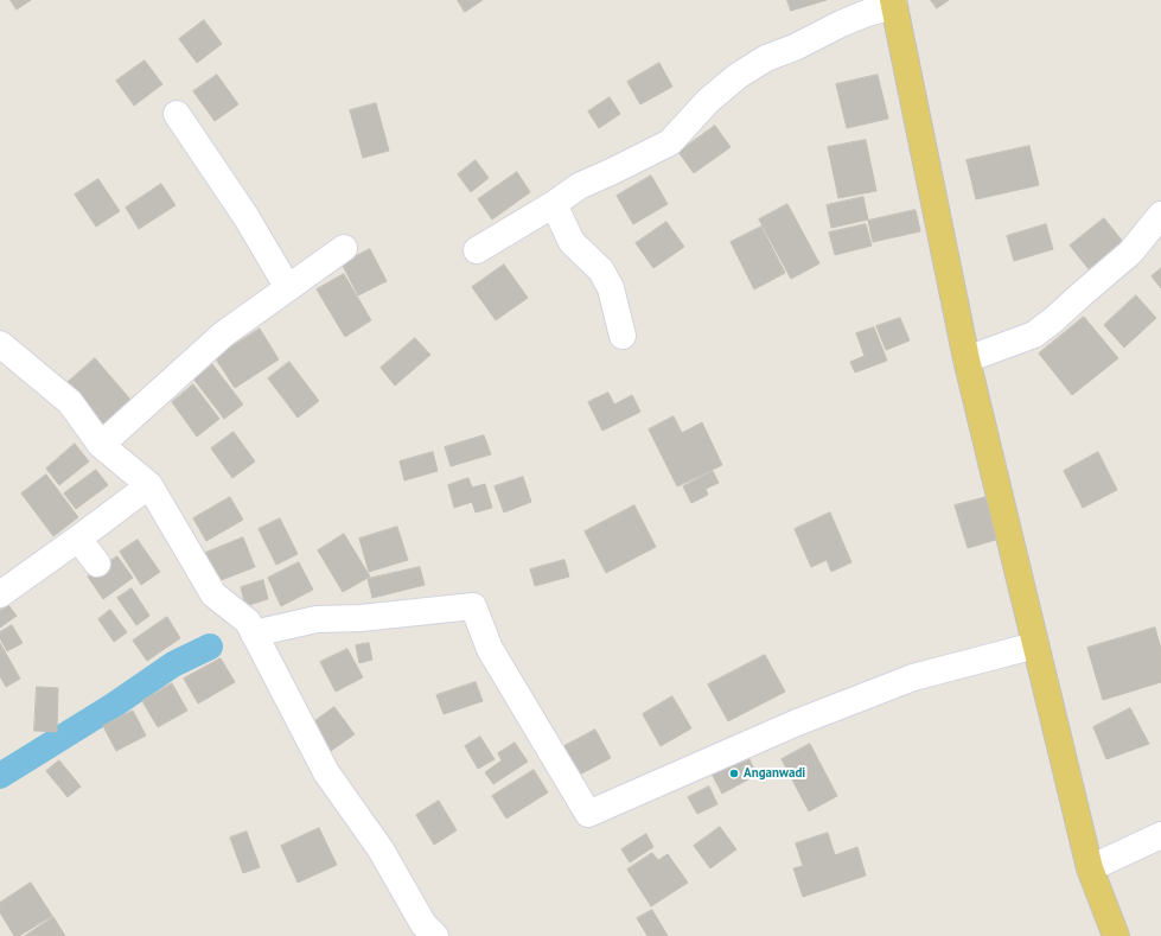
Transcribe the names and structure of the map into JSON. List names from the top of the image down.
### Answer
{
  "places": ["Anganwadi"]
}
